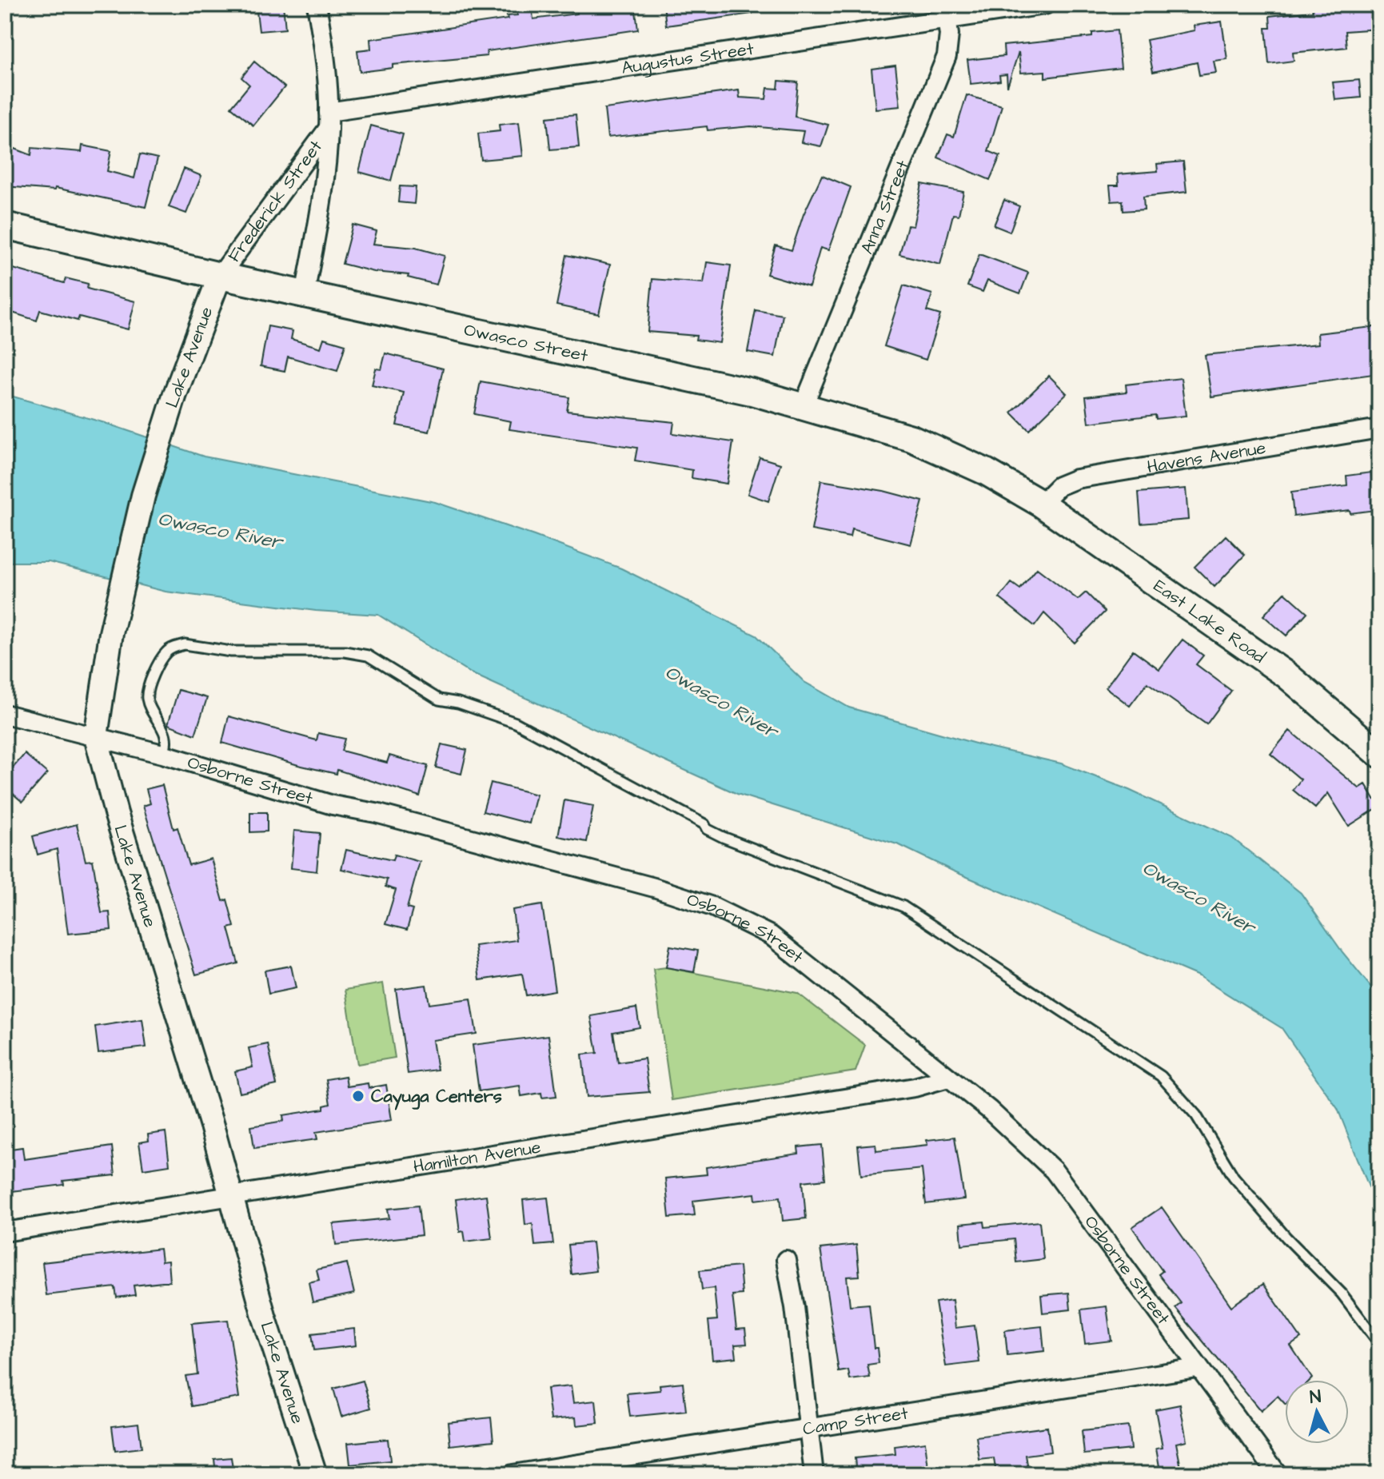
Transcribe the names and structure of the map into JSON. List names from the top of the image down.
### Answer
{
  "streets": {
    "main road": ["Owasco Street", "East Lake Road"],
    "street": [
      "Augustus Street",
      "Frederick Street",
      "Anna Street",
      "Lake Avenue",
      "Havens Avenue",
      "Osborne Street",
      "Hamilton Avenue",
      "Camp Street"
    ]
  },
  "crossings": [
    ["Augustus Street", "Frederick Street"],
    ["Augustus Street", "Anna Street"],
    ["Frederick Street", "Owasco Street"],
    ["Frederick Street", "Lake Avenue"],
    ["Anna Street", "Owasco Street"],
    ["Owasco Street", "Lake Avenue"],
    ["Owasco Street", "Havens Avenue"],
    ["Owasco Street", "East Lake Road"],
    ["Lake Avenue", "Osborne Street"],
    ["Lake Avenue", "Hamilton Avenue"],
    ["Havens Avenue", "East Lake Road"],
    ["Osborne Street", "Hamilton Avenue"],
    ["Osborne Street", "Camp Street"]
  ],
  "water": ["Owasco River"],
  "places": ["Cayuga Centers"],
  "north": "top"
}
